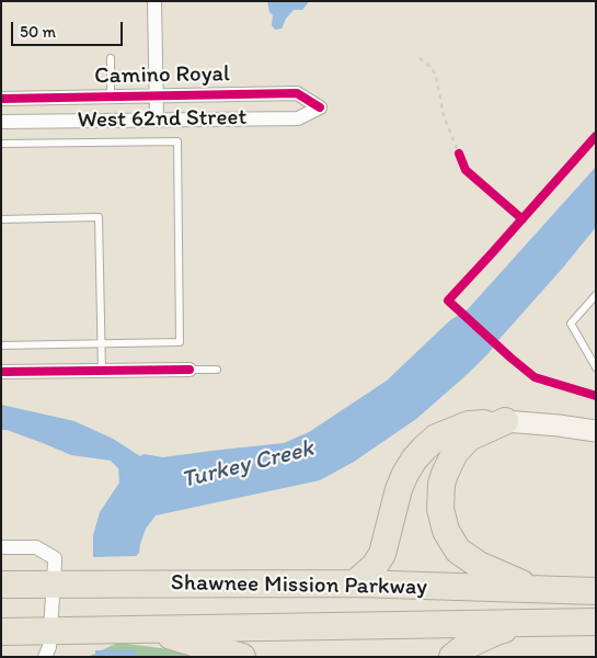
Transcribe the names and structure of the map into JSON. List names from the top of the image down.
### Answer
{
  "streets": {
    "highway": ["Shawnee Mission Parkway"],
    "street": ["Camino Royal", "West 62nd Street"]
  },
  "crossings": [
    ["Camino Royal", "West 62nd Street"]
  ],
  "water": ["Turkey Creek"],
  "scale_bar": "50 m"
}
